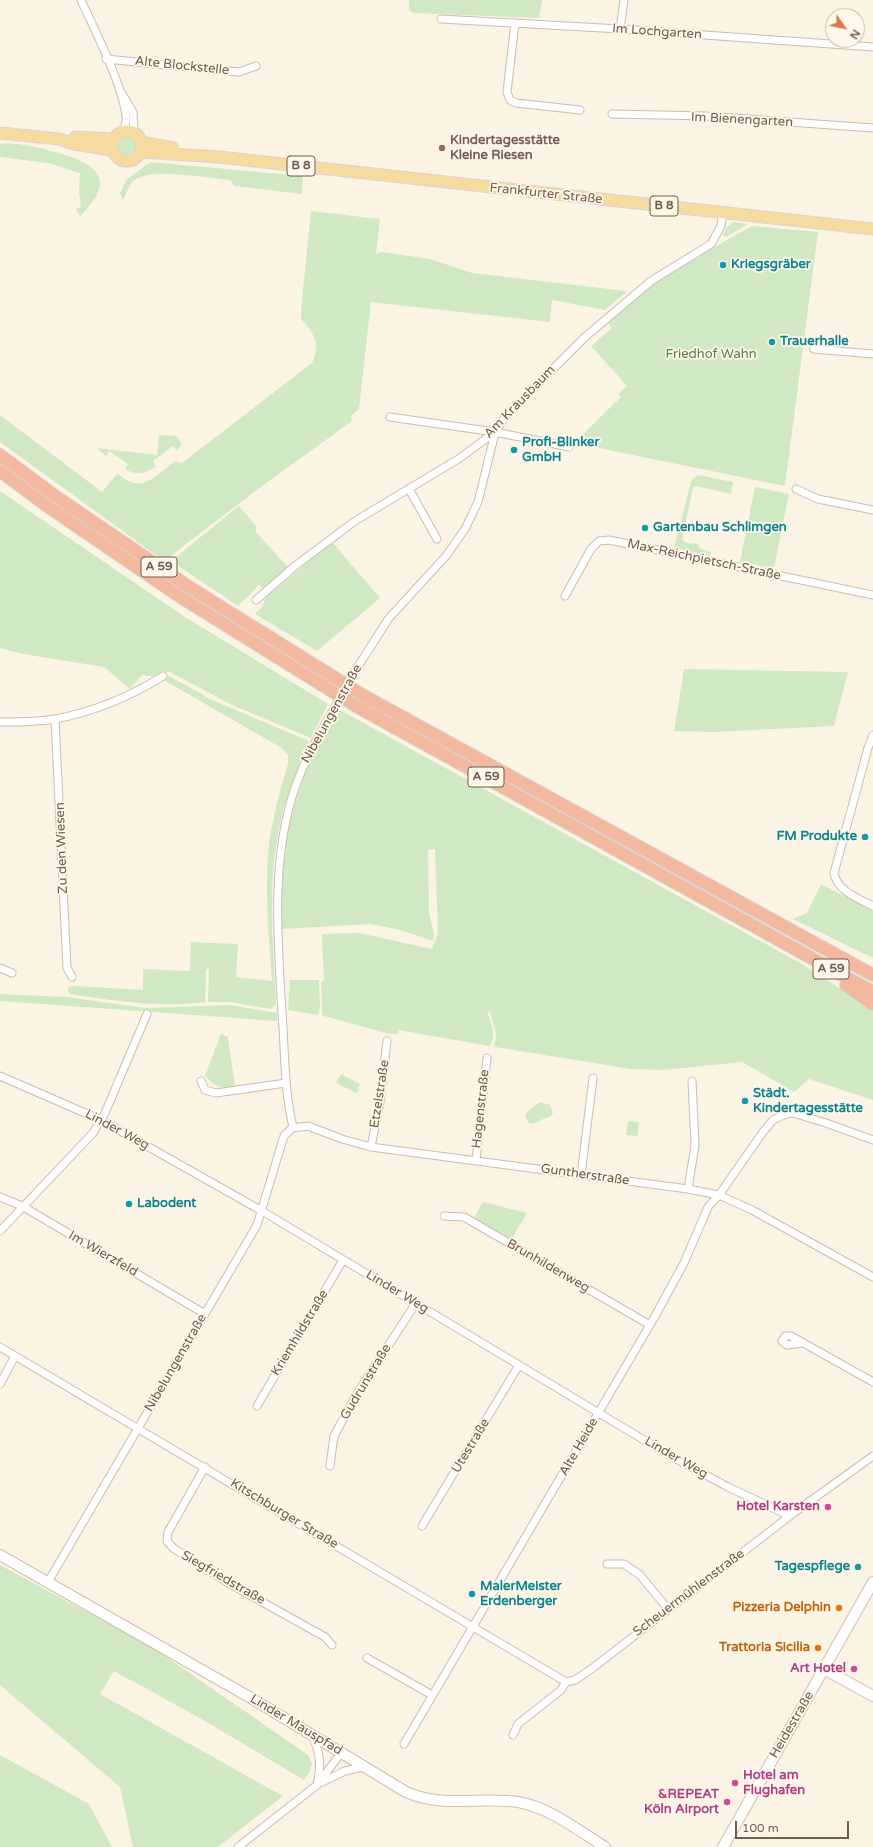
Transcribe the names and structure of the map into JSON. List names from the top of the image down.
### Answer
{
  "streets": {
    "highway": ["A 59"],
    "main road": ["B 8", "Frankfurter Straße"],
    "street": [
      "Im Lochgarten",
      "Alte Blockstelle",
      "Im Bienengarten",
      "Am Krausbaum",
      "Max-Reichpietsch-Straße",
      "Nibelungenstraße",
      "Zu den Wiesen",
      "Etzelstraße",
      "Hagenstraße",
      "Linder Weg",
      "Guntherstraße",
      "Im Wierzfeld",
      "Brunhildenweg",
      "Kriemhildstraße",
      "Gudrunstraße",
      "Utestraße",
      "Alte Heide",
      "Kitschburger Straße",
      "Siegfriedstraße",
      "Scheuermühlenstraße",
      "Linder Mauspfad",
      "Heidestraße"
    ]
  },
  "crossings": [
    ["Frankfurter Straße", "Am Krausbaum"],
    ["Am Krausbaum", "Nibelungenstraße"],
    ["Nibelungenstraße", "Linder Weg"],
    ["Nibelungenstraße", "Guntherstraße"],
    ["Nibelungenstraße", "Im Wierzfeld"],
    ["Nibelungenstraße", "Kitschburger Straße"],
    ["Nibelungenstraße", "Linder Mauspfad"],
    ["Etzelstraße", "Guntherstraße"],
    ["Hagenstraße", "Guntherstraße"],
    ["Linder Weg", "Kriemhildstraße"],
    ["Linder Weg", "Gudrunstraße"],
    ["Linder Weg", "Utestraße"],
    ["Linder Weg", "Alte Heide"],
    ["Linder Weg", "Scheuermühlenstraße"],
    ["Guntherstraße", "Alte Heide"],
    ["Brunhildenweg", "Alte Heide"],
    ["Alte Heide", "Kitschburger Straße"],
    ["Kitschburger Straße", "Siegfriedstraße"],
    ["Kitschburger Straße", "Scheuermühlenstraße"]
  ],
  "parks": ["Friedhof Wahn"],
  "places": [
    "Kindertagesstätte Kleine Riesen",
    "Kriegsgräber",
    "Trauerhalle",
    "Profi-Blinker GmbH",
    "Gartenbau Schlimgen",
    "FM Produkte",
    "Städt. Kindertagesstätte",
    "Labodent",
    "Hotel Karsten",
    "Tagespflege",
    "MalerMeister Erdenberger",
    "Pizzeria Delphin",
    "Trattoria Sicilia",
    "Art Hotel",
    "Hotel am Flughafen",
    "&REPEAT Köln Airport"
  ],
  "scale_bar": "100 m",
  "north": "bottom right"
}
